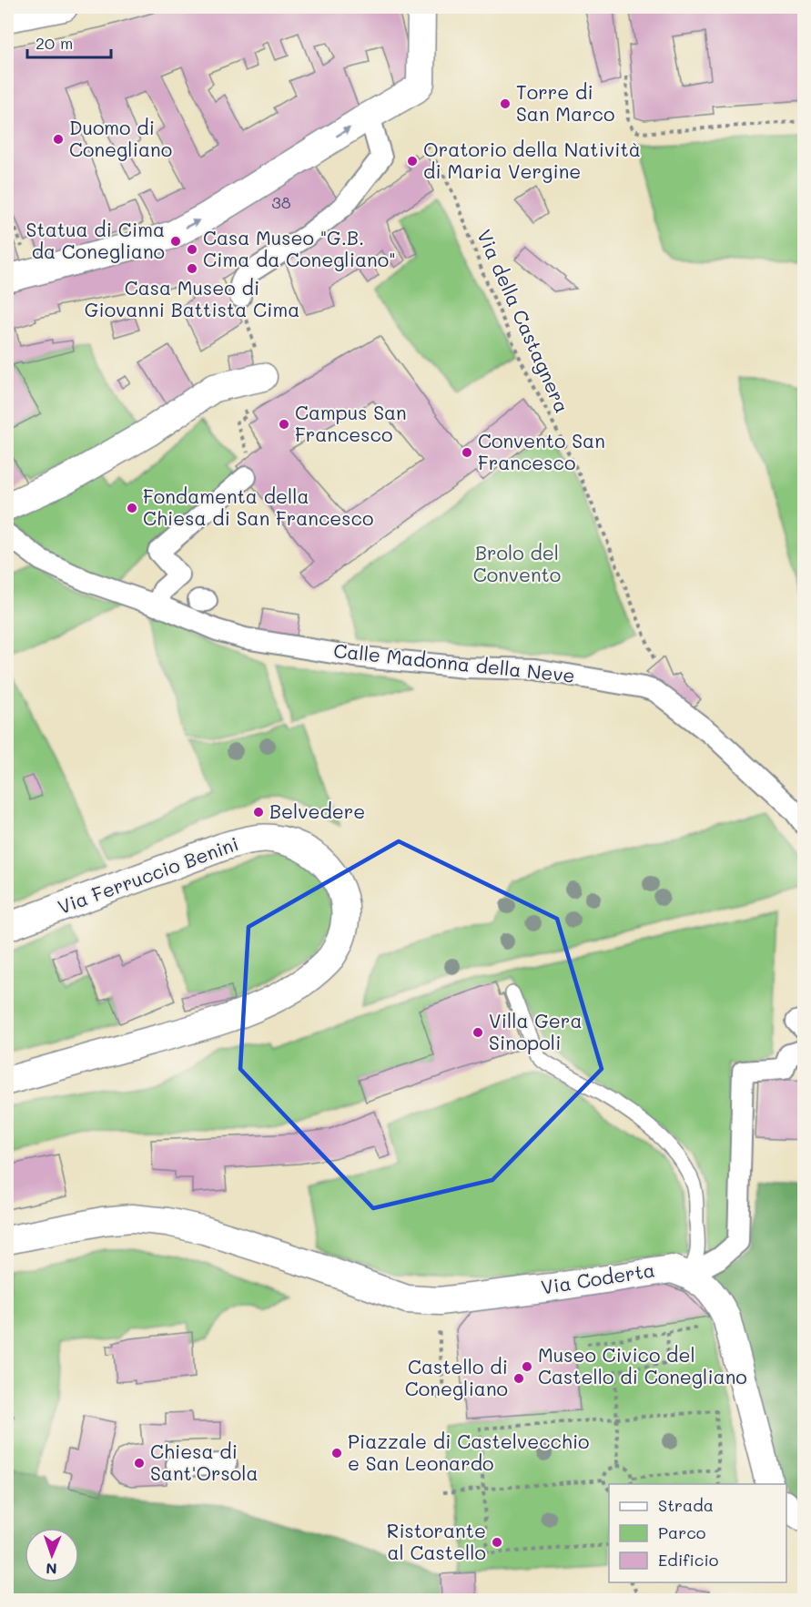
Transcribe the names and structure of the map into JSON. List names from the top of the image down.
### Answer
{
  "streets": {
    "street": ["Calle Madonna della Neve", "Via Ferruccio Benini", "Via Coderta"],
    "path": ["Via della Castagnera"]
  },
  "parks": ["Brolo del Convento"],
  "places": [
    "Torre di San Marco",
    "Duomo di Conegliano",
    "Oratorio della Natività di Maria Vergine",
    "Statua di Cima da Conegliano",
    "Casa Museo \"G.B. Cima da Conegliano\"",
    "Casa Museo di Giovanni Battista Cima",
    "Campus San Francesco",
    "Convento San Francesco",
    "Fondamenta della Chiesa di San Francesco",
    "Belvedere",
    "Villa Gera Sinopoli",
    "Museo Civico del Castello di Conegliano",
    "Castello di Conegliano",
    "Piazzale di Castelvecchio e San Leonardo",
    "Chiesa di Sant'Orsola",
    "Ristorante al Castello"
  ],
  "house_numbers": ["38"],
  "legend": ["Strada", "Parco", "Edificio"],
  "scale_bar": "20 m",
  "north": "bottom"
}
